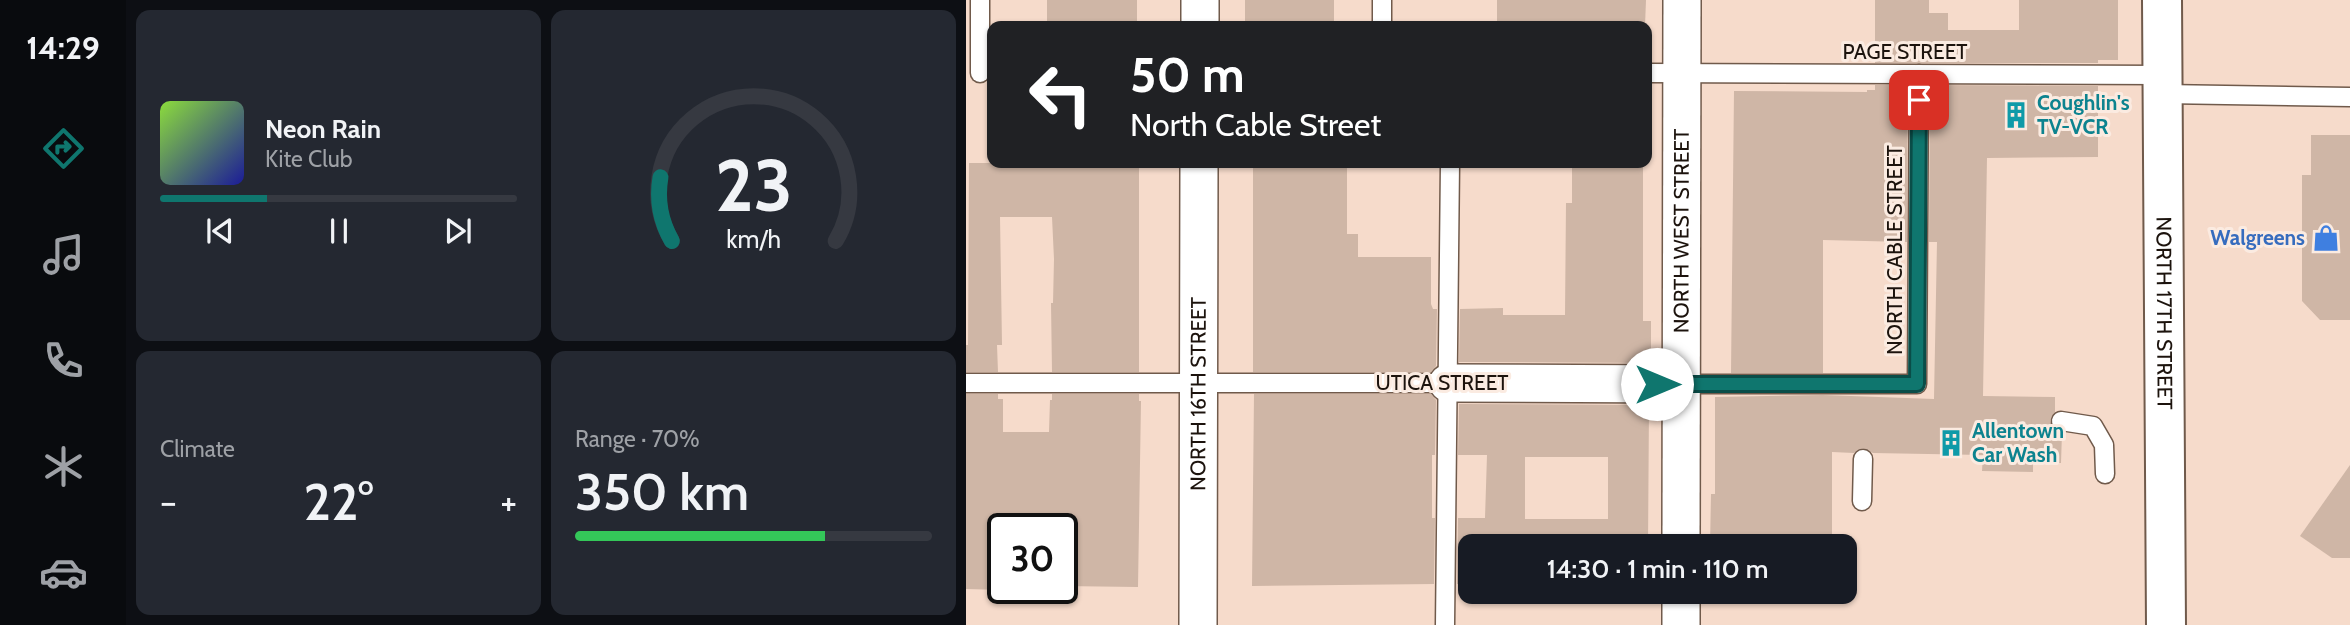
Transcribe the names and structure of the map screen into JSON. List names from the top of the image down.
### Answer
{
  "streets": {
    "street": [
      "NORTH WEST STREET",
      "NORTH 17TH STREET",
      "UTICA STREET",
      "NORTH 16TH STREET"
    ],
    "lane": ["PAGE STREET", "NORTH CABLE STREET"]
  },
  "crossings": [
    ["PAGE STREET", "NORTH WEST STREET"],
    ["PAGE STREET", "NORTH CABLE STREET"],
    ["PAGE STREET", "NORTH 17TH STREET"],
    ["NORTH WEST STREET", "UTICA STREET"],
    ["NORTH CABLE STREET", "UTICA STREET"],
    ["UTICA STREET", "NORTH 16TH STREET"]
  ],
  "places": {
    "building": ["Coughlin's TV-VCR", "Allentown Car Wash"],
    "shop": ["Walgreens"]
  },
  "page": {
    "tabs": "14:29",
    "turn": ["50 m", "North Cable Street"],
    "song": ["Neon Rain", "Kite Club"],
    "tile": [
      "Climate",
      ["Range · 70%", "350 km"]
    ],
    "heat": ["−", "22°", "+"],
    "limit": "30",
    "trip": "14:30 · 1 min · 110 m",
    "gauge": ["23", "km/h"]
  }
}
